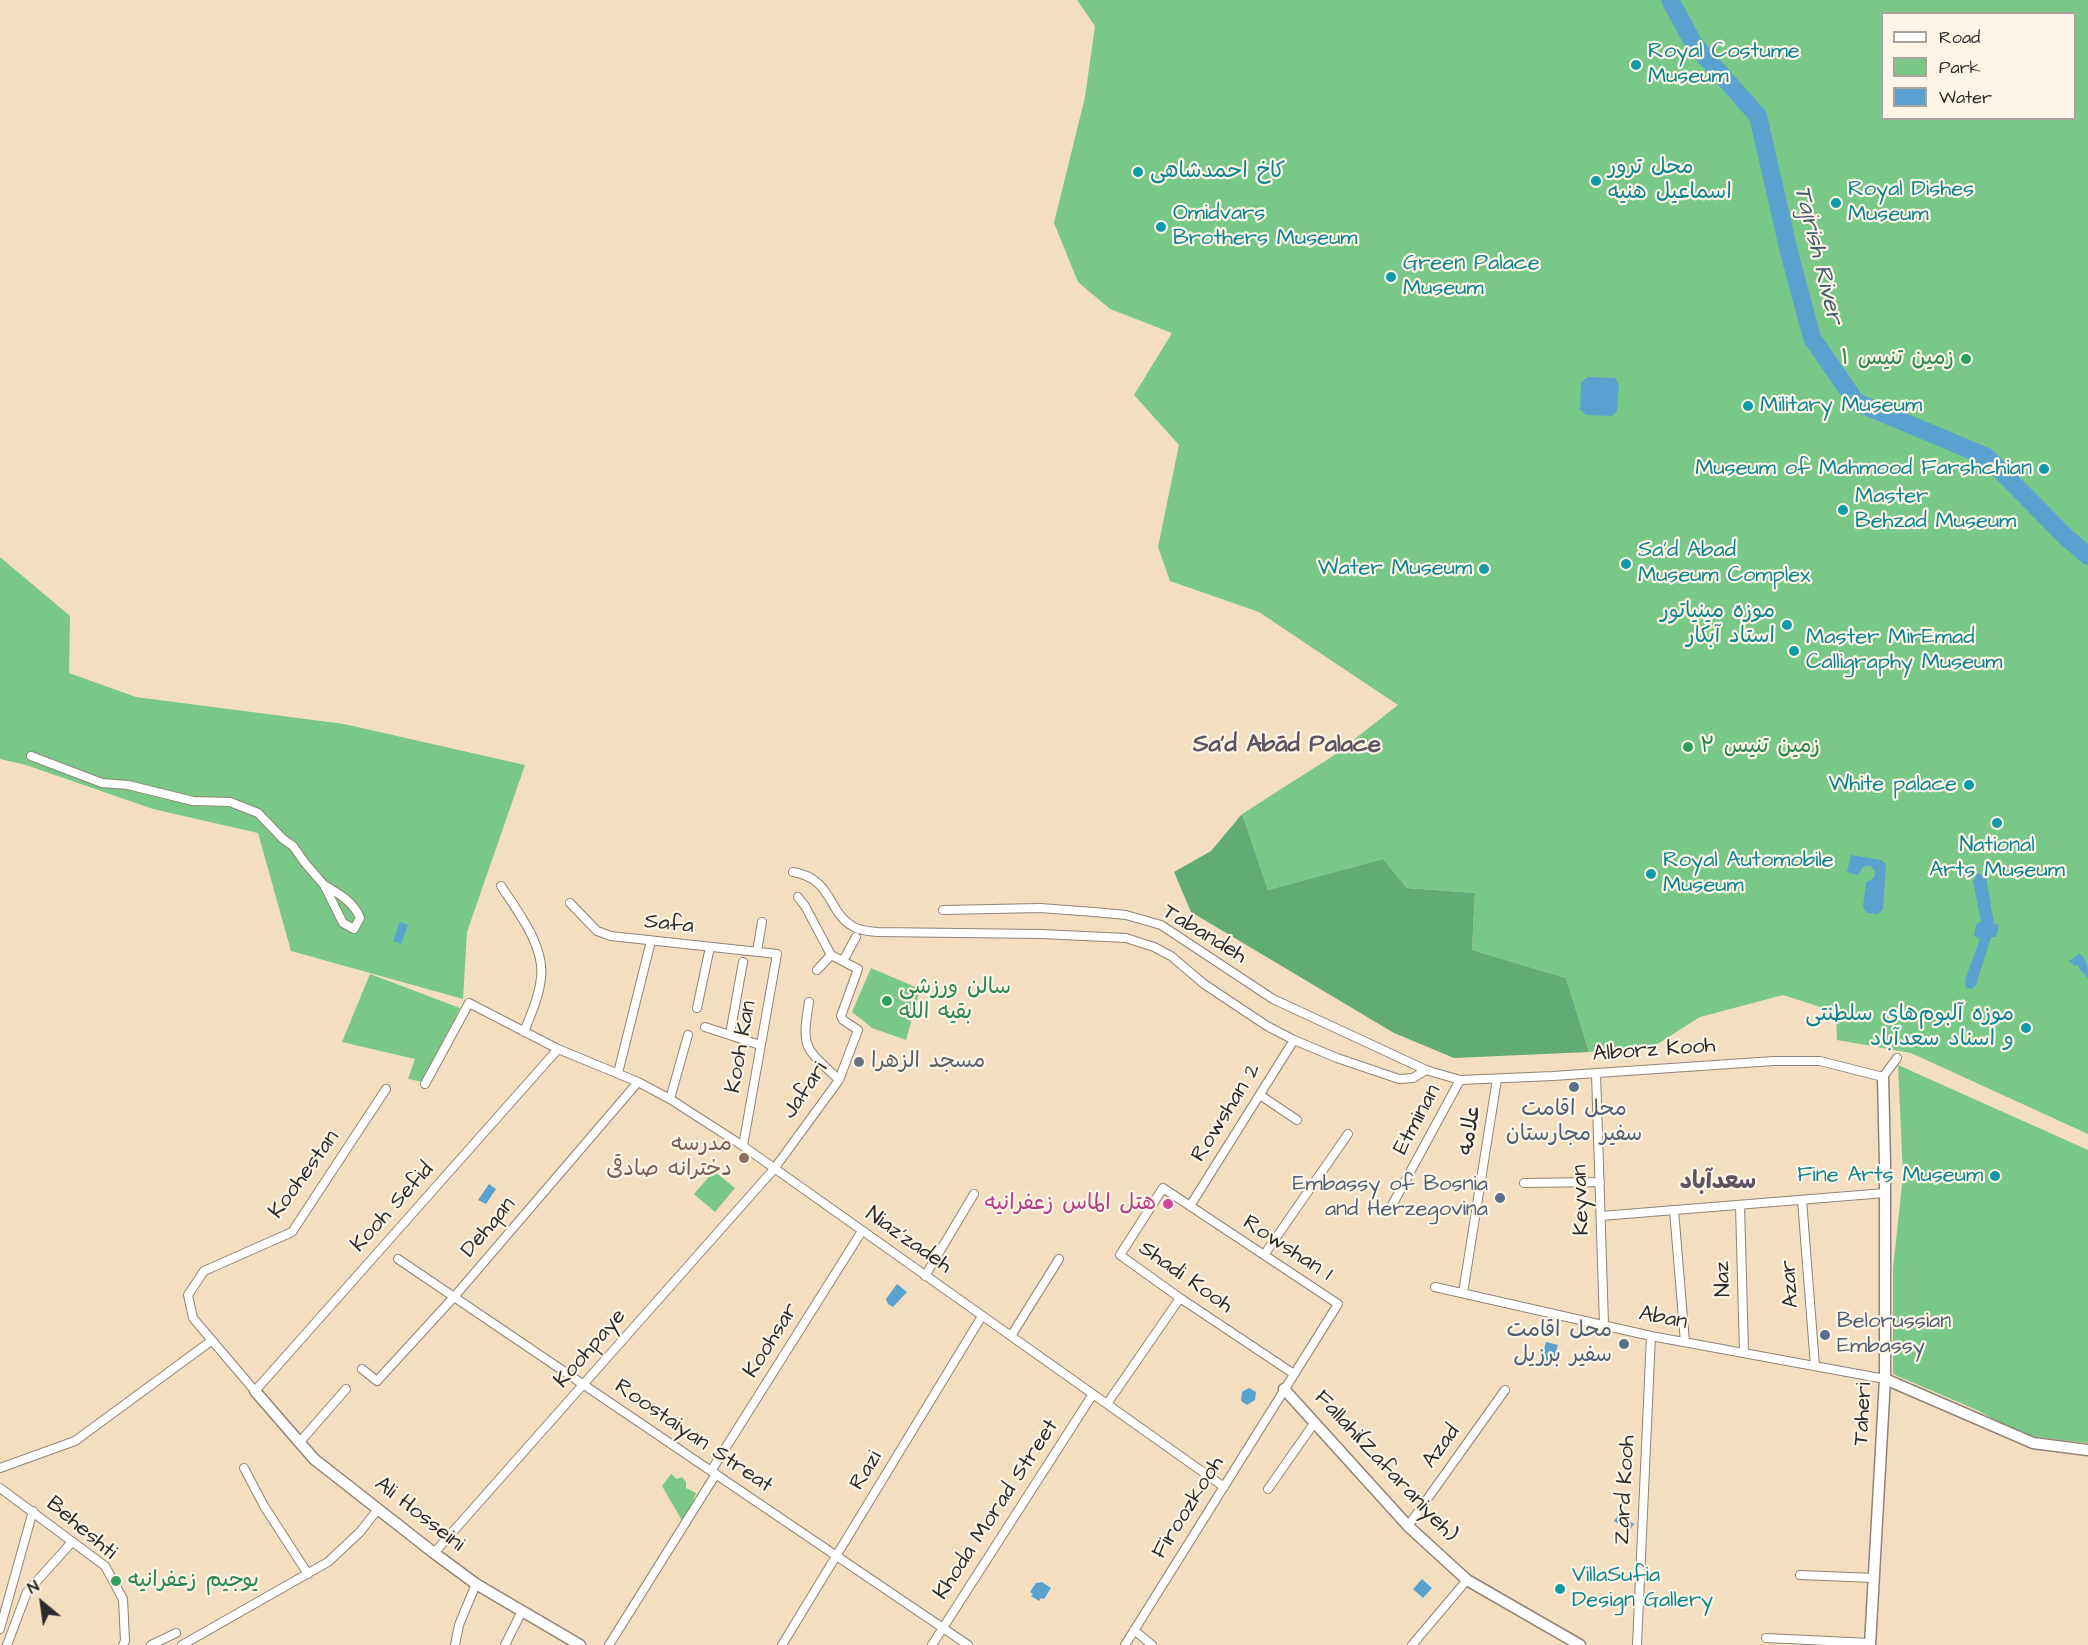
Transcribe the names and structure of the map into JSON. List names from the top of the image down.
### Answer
{
  "streets": {
    "street": [
      "Safa",
      "Tabandeh",
      "Kooh Kan",
      "Alborz Kooh",
      "Jafari",
      "Rowshan 2",
      "Etminan",
      "علامه",
      "Koohestan",
      "Keyvan",
      "Kooh Sefid",
      "Dehqan",
      "Niaz'zadeh",
      "Rowshan 1",
      "Shadi Kooh",
      "Naz",
      "Azar",
      "Aban",
      "Koohsar",
      "Koohpaye",
      "Taheri",
      "Roostaiyan Streat",
      "Azad",
      "Fallahi(Zafaraniyeh)",
      "Razi",
      "Zard Kooh",
      "Firoozkooh",
      "Khoda Morad Street",
      "Ali Hosseini",
      "Beheshti"
    ]
  },
  "crossings": [
    ["Safa", "Kooh Kan"],
    ["Tabandeh", "Alborz Kooh"],
    ["Kooh Kan", "Niaz'zadeh"],
    ["Alborz Kooh", "Etminan"],
    ["Alborz Kooh", "علامه"],
    ["Alborz Kooh", "Keyvan"],
    ["Alborz Kooh", "Taheri"],
    ["Jafari", "Niaz'zadeh"],
    ["Jafari", "Koohpaye"],
    ["Rowshan 2", "Rowshan 1"],
    ["علامه", "Aban"],
    ["Koohestan", "Kooh Sefid"],
    ["Koohestan", "Ali Hosseini"],
    ["Keyvan", "Aban"],
    ["Kooh Sefid", "Niaz'zadeh"],
    ["Kooh Sefid", "Ali Hosseini"],
    ["Dehqan", "Niaz'zadeh"],
    ["Dehqan", "Roostaiyan Streat"],
    ["Niaz'zadeh", "Koohsar"],
    ["Niaz'zadeh", "Koohpaye"],
    ["Niaz'zadeh", "Razi"],
    ["Niaz'zadeh", "Firoozkooh"],
    ["Niaz'zadeh", "Khoda Morad Street"],
    ["Rowshan 1", "Shadi Kooh"],
    ["Rowshan 1", "Fallahi(Zafaraniyeh)"],
    ["Rowshan 1", "Firoozkooh"],
    ["Naz", "Aban"],
    ["Azar", "Aban"],
    ["Aban", "Taheri"],
    ["Aban", "Zard Kooh"],
    ["Koohsar", "Roostaiyan Streat"],
    ["Koohpaye", "Roostaiyan Streat"],
    ["Koohpaye", "Ali Hosseini"],
    ["Roostaiyan Streat", "Razi"],
    ["Roostaiyan Streat", "Khoda Morad Street"],
    ["Azad", "Fallahi(Zafaraniyeh)"],
    ["Fallahi(Zafaraniyeh)", "Firoozkooh"]
  ],
  "districts": ["Sa'd Abād Palace", "سعدآباد"],
  "water": ["Tajrish River"],
  "places": [
    "Royal Costume Museum",
    "کاخ احمدشاهی",
    "محل ترور اسماعیل هنیه",
    "Royal Dishes Museum",
    "Omidvars Brothers Museum",
    "Green Palace Museum",
    "زمین تنیس ۱",
    "Military Museum",
    "Museum of Mahmood Farshchian",
    "Master Behzad Museum",
    "Sa'd Abad Museum Complex",
    "Water Museum",
    "موزه مینیاتور استاد آبکار",
    "Master MirEmad Calligraphy Museum",
    "زمین تنیس ۲",
    "White palace",
    "National Arts Museum",
    "Royal Automobile Museum",
    "سالن ورزشی بقیه الله",
    "موزه آلبوم‌های سلطنتی و اسناد سعدآباد",
    "مسجد الزهرا",
    "محل اقامت سفیر مجارستان",
    "مدرسه دخترانه صادقی",
    "Fine Arts Museum",
    "Embassy of Bosnia and Herzegovina",
    "هتل الماس زعفرانیه",
    "Belorussian Embassy",
    "محل اقامت سفیر برزیل",
    "یوجیم زعفرانیه",
    "VillaSufia Design Gallery"
  ],
  "legend": ["Road", "Park", "Water"],
  "north": "top left"
}
